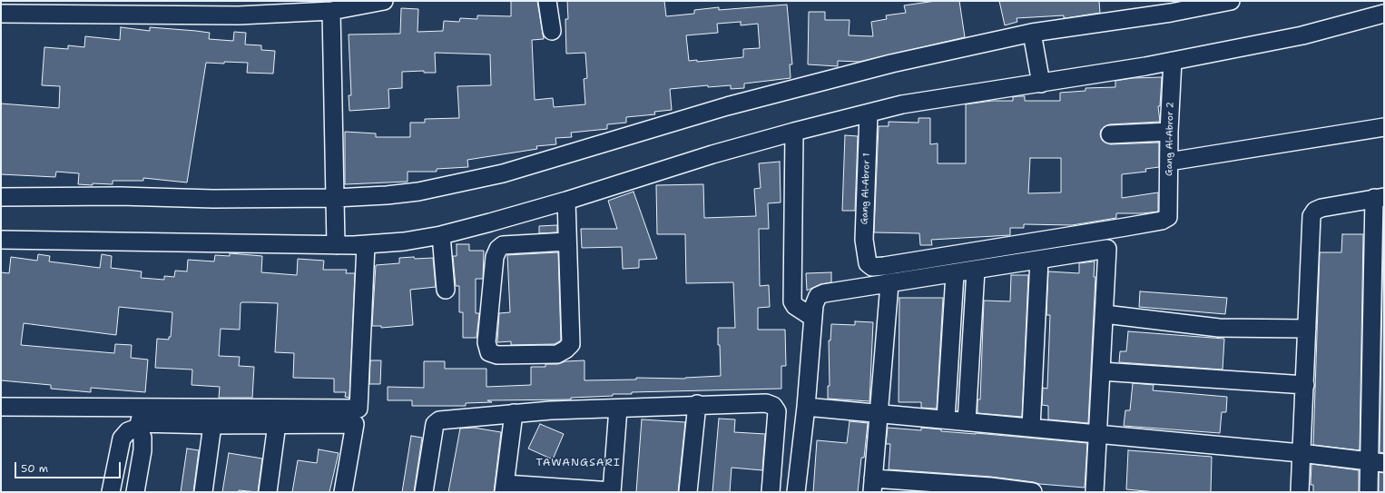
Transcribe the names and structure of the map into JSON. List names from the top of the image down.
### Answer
{
  "streets": {
    "street": ["Gang Al-Abror 2", "Gang Al-Abror 1"]
  },
  "crossings": [
    ["Gang Al-Abror 2", "Gang Al-Abror 1"]
  ],
  "districts": ["TAWANGSARI"],
  "scale_bar": "50 m"
}
